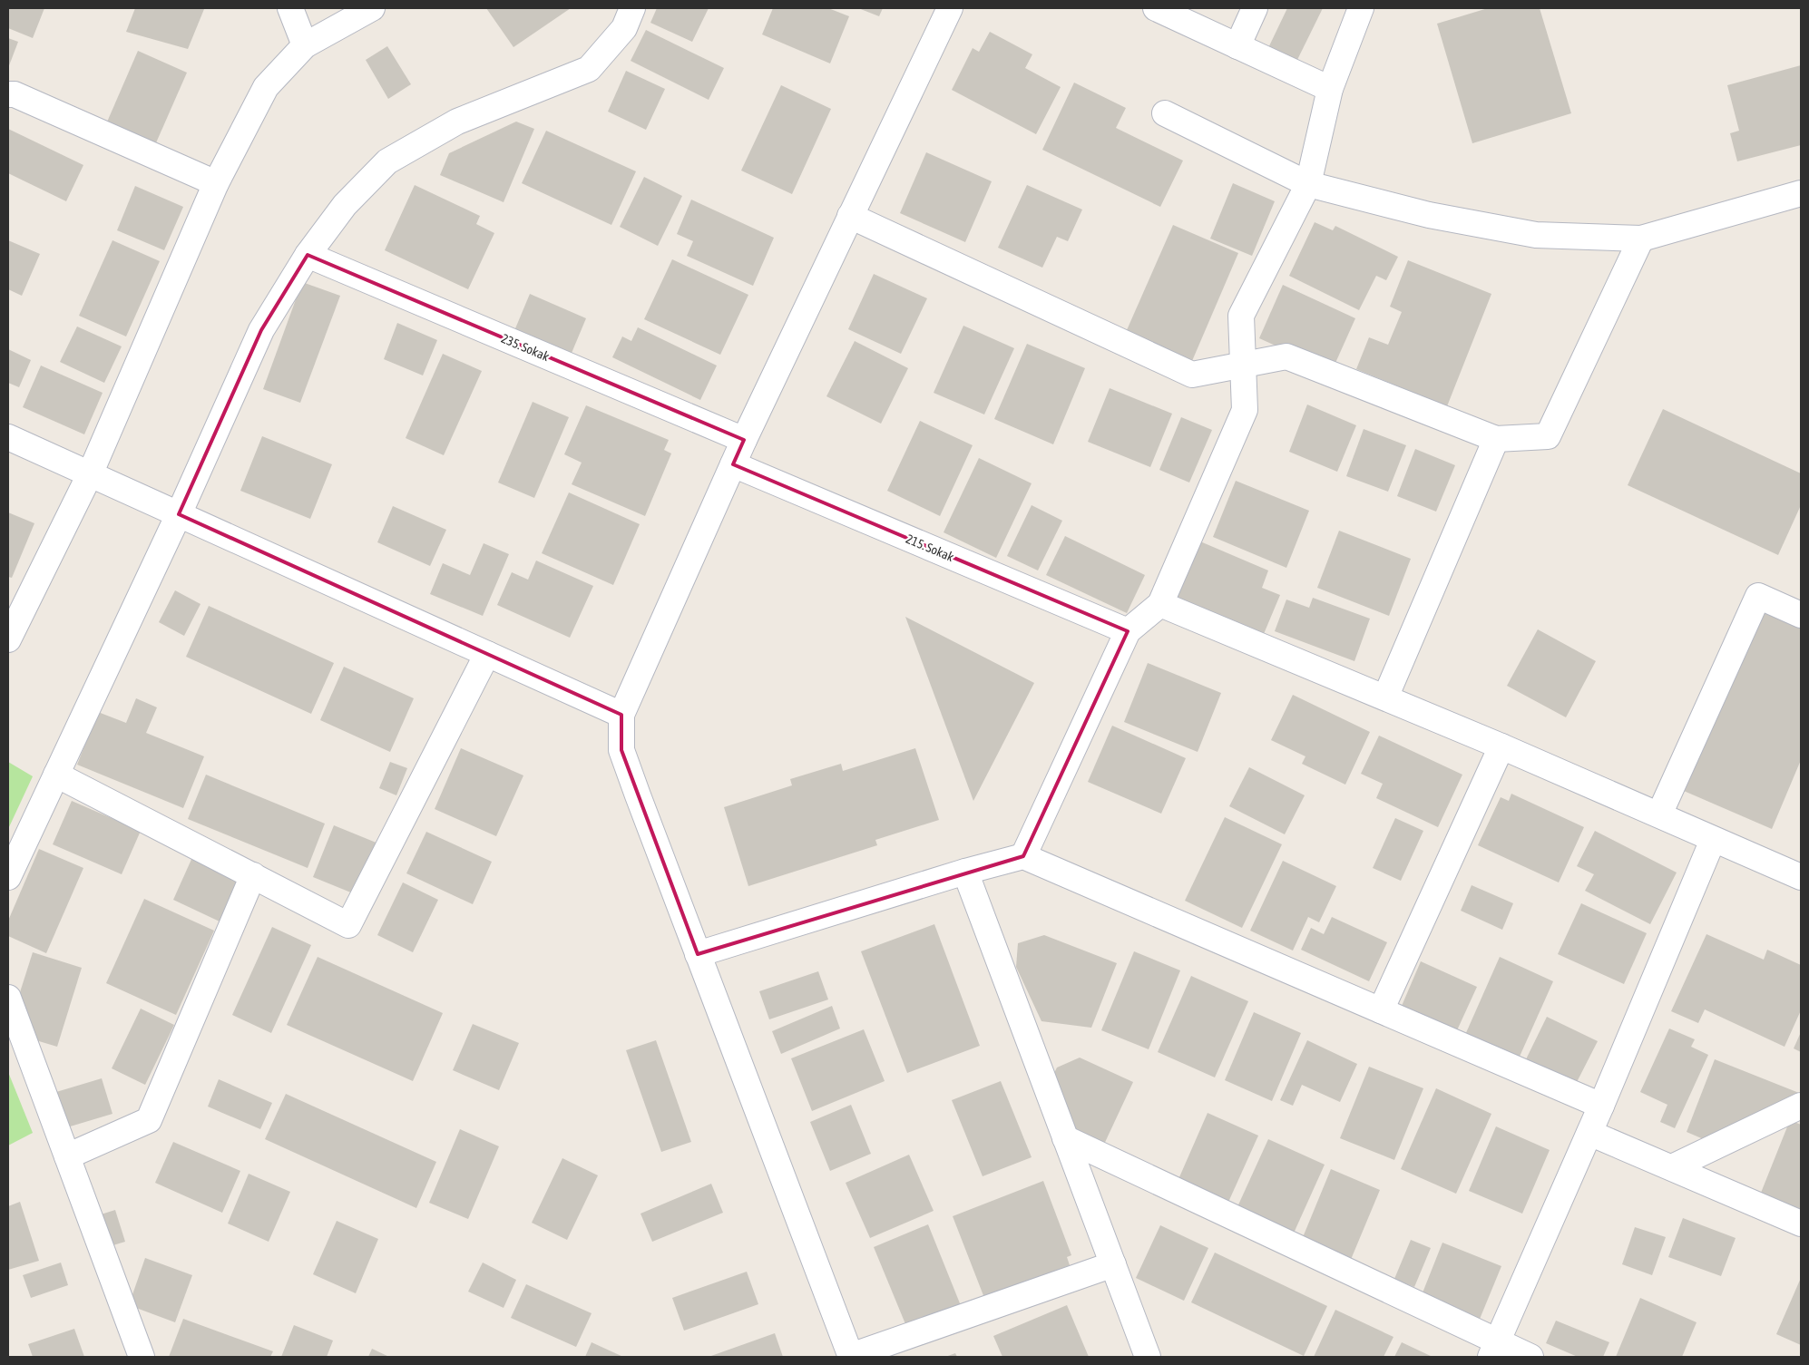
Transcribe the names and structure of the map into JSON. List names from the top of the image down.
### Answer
{
  "streets": {
    "street": ["235. Sokak", "215. Sokak"]
  }
}
